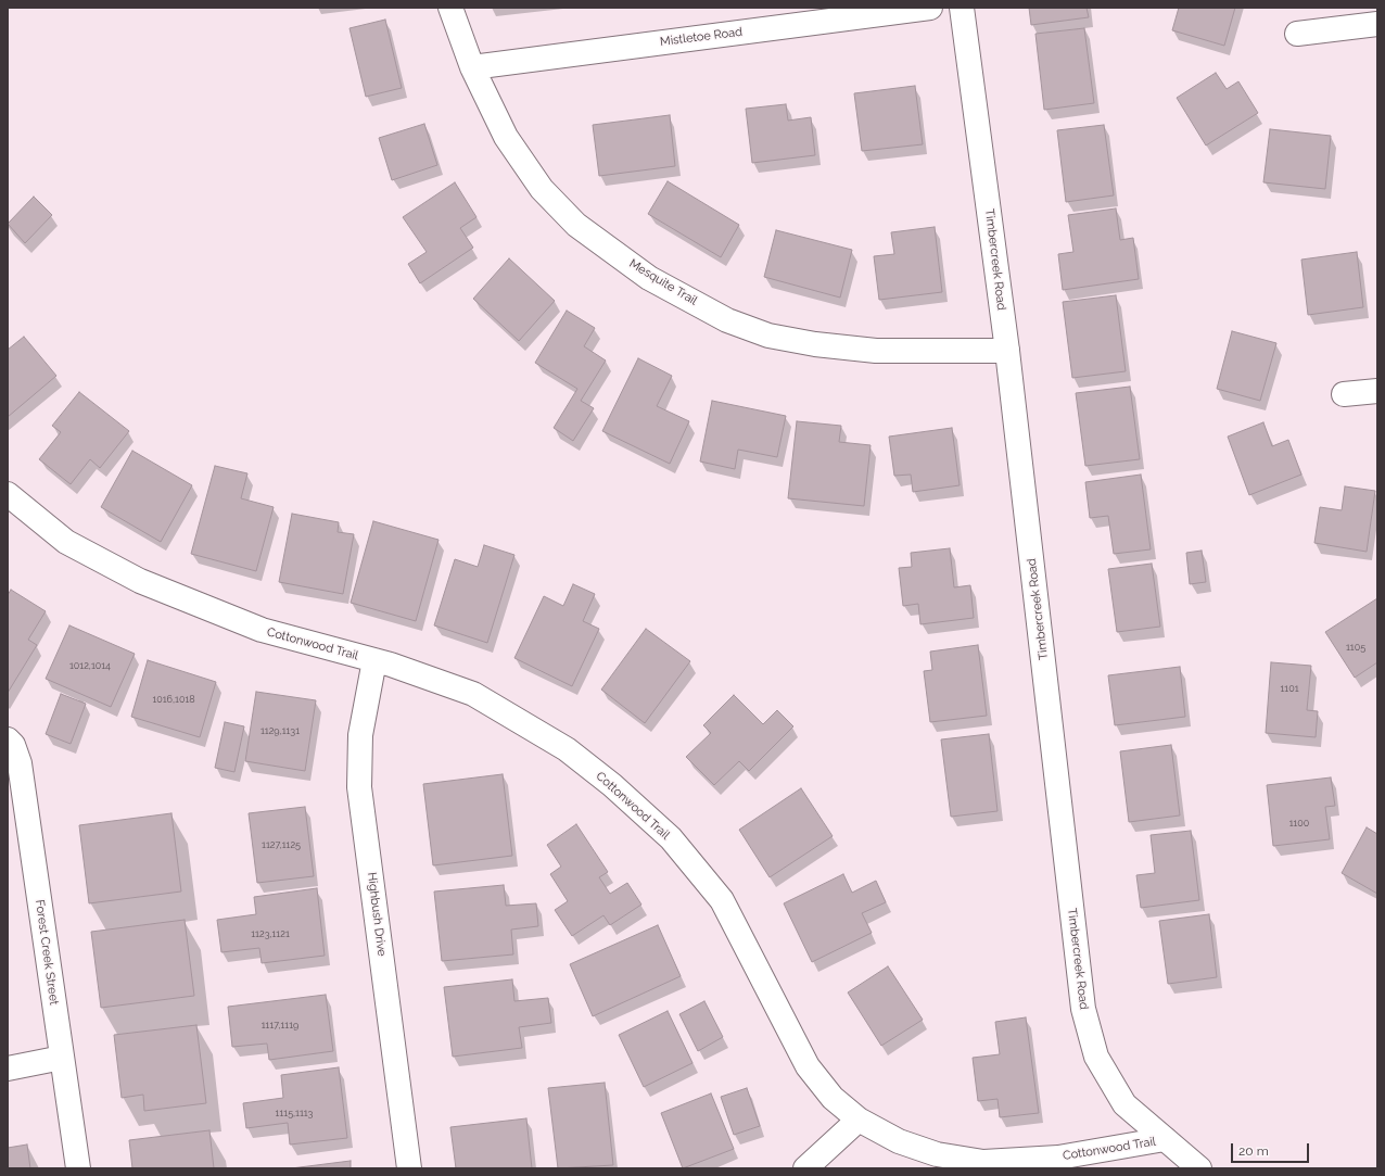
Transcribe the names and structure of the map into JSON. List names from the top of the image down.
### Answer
{
  "streets": {
    "street": [
      "Mistletoe Road",
      "Timbercreek Road",
      "Mesquite Trail",
      "Cottonwood Trail",
      "Highbush Drive",
      "Forest Creek Street"
    ]
  },
  "crossings": [
    ["Mistletoe Road", "Mesquite Trail"],
    ["Timbercreek Road", "Mesquite Trail"],
    ["Timbercreek Road", "Cottonwood Trail"],
    ["Cottonwood Trail", "Highbush Drive"]
  ],
  "house_numbers": [
    "1105",
    "1012,1014",
    "1101",
    "1016,1018",
    "1129,1131",
    "1100",
    "1127,1125",
    "1123,1121",
    "1117,1119",
    "1115,1113"
  ],
  "scale_bar": "20 m"
}
